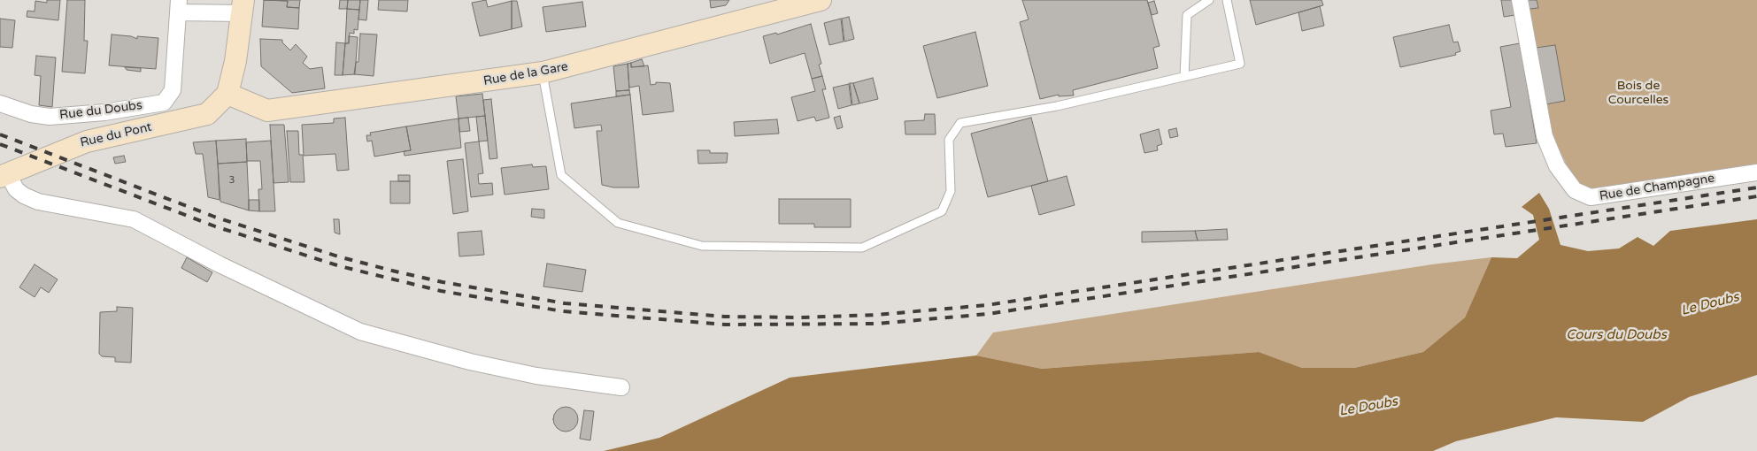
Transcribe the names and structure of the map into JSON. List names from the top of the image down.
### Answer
{
  "streets": {
    "main road": ["Rue de la Gare", "Rue du Pont"],
    "street": ["Rue du Doubs", "Rue de Champagne"]
  },
  "crossings": [
    ["Rue de la Gare", "Rue du Pont"]
  ],
  "water": ["Le Doubs", "Cours du Doubs"],
  "parks": ["Bois de Courcelles"],
  "house_numbers": ["3"]
}
